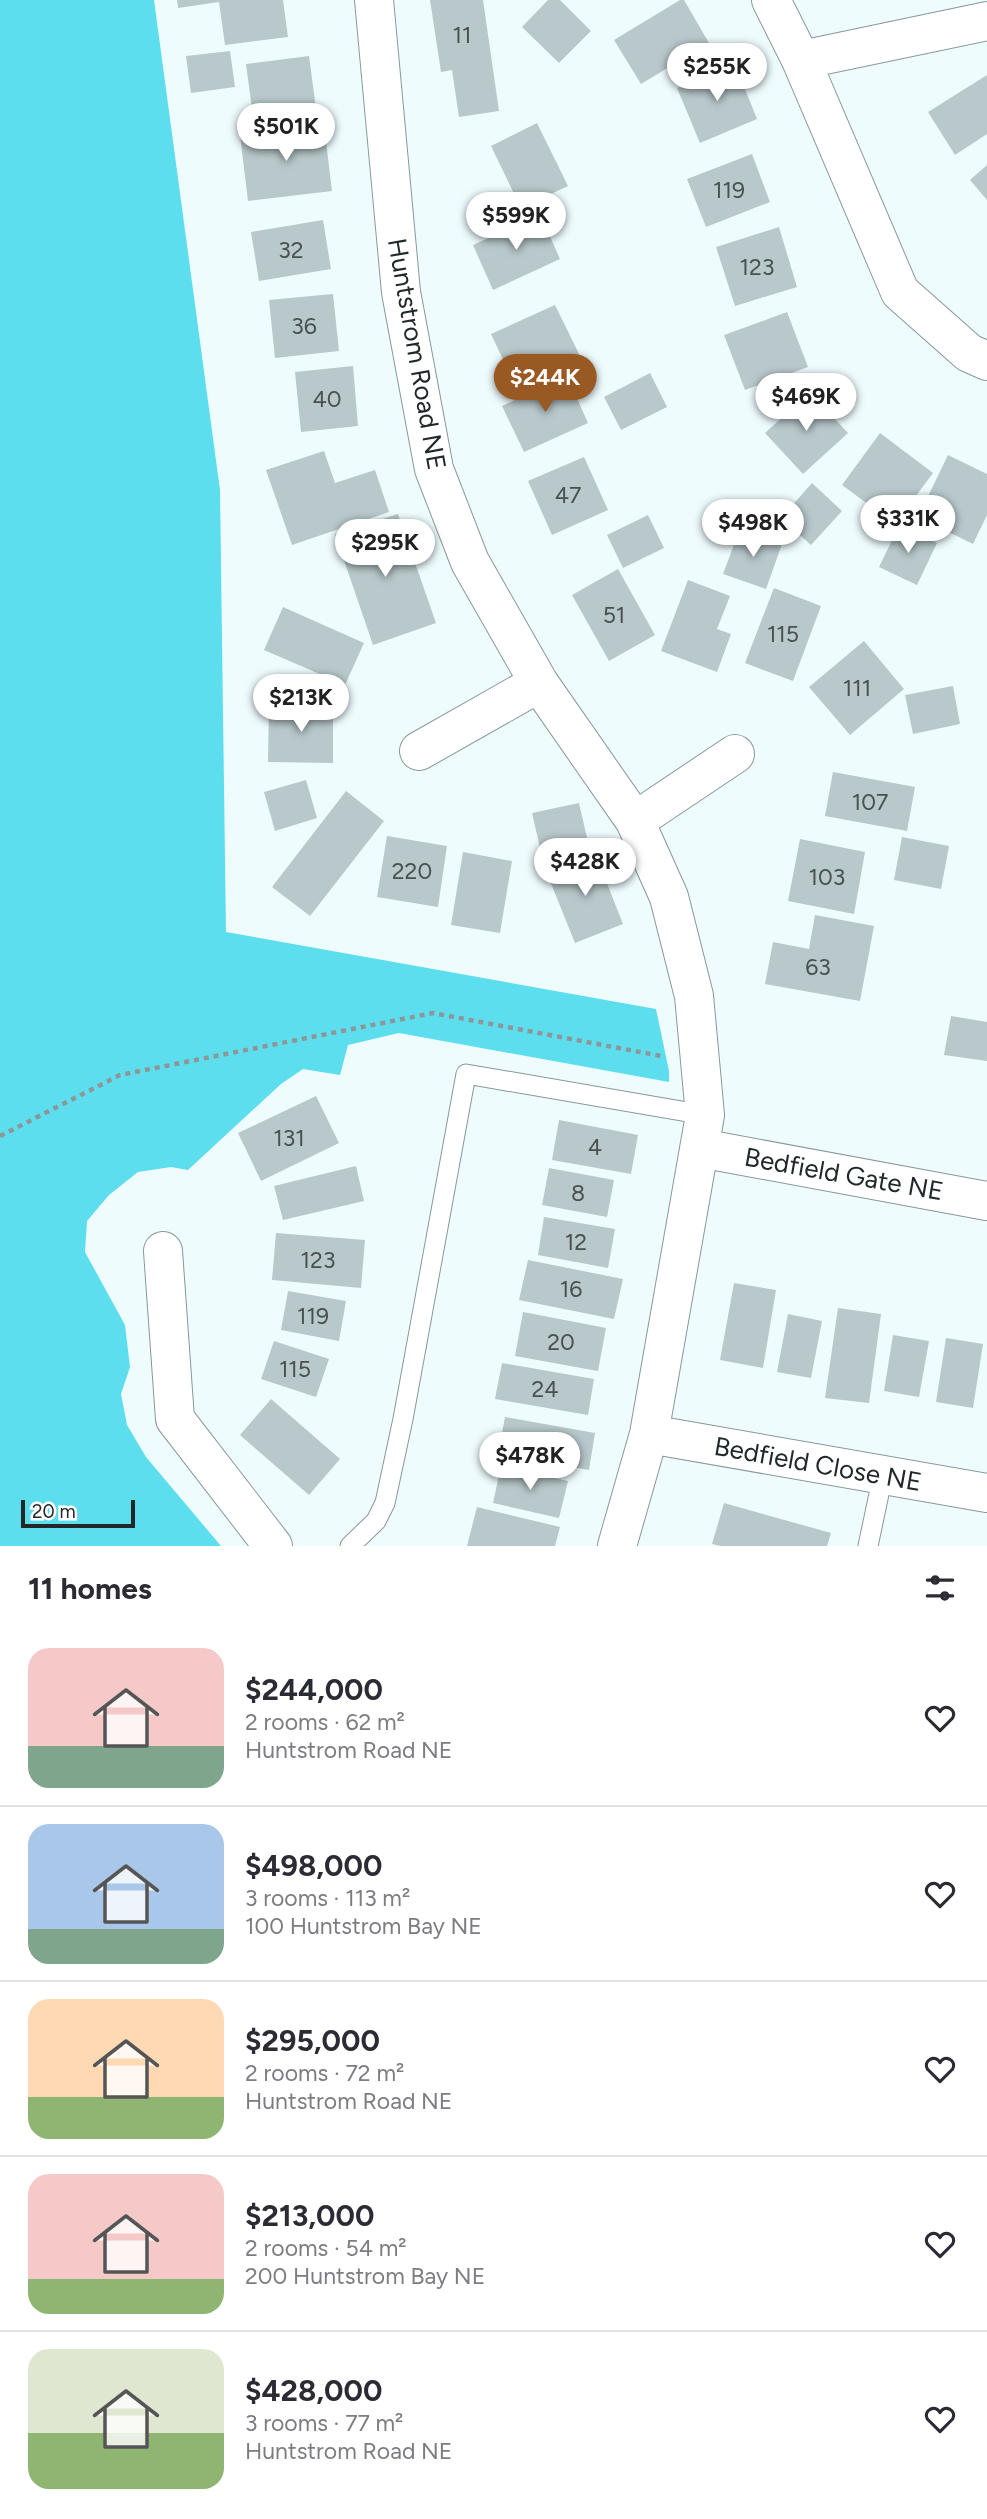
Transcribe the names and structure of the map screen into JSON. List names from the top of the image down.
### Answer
{
  "streets": {
    "street": ["Huntstrom Road NE", "Bedfield Gate NE", "Bedfield Close NE"]
  },
  "crossings": [
    ["Huntstrom Road NE", "Bedfield Gate NE"]
  ],
  "house_numbers": [
    "11",
    "119",
    "32",
    "123",
    "36",
    "40",
    "47",
    "51",
    "115",
    "111",
    "107",
    "220",
    "103",
    "63",
    "131",
    "4",
    "8",
    "12",
    "123",
    "16",
    "119",
    "20",
    "115",
    "24"
  ],
  "scale_bar": "20 m",
  "page": {
    "price": [
      "$255K",
      "$501K",
      "$599K",
      "$244K",
      "$469K",
      "$331K",
      "$498K",
      "$295K",
      "$213K",
      "$428K",
      "$478K"
    ],
    "scale": "20 m",
    "heading": "11 homes",
    "list": [
      {
        "name": "$244,000",
        "note": "2 rooms · 62 m² · Huntstrom Road NE"
      },
      {
        "name": "$498,000",
        "note": "3 rooms · 113 m² · 100 Huntstrom Bay NE"
      },
      {
        "name": "$295,000",
        "note": "2 rooms · 72 m² · Huntstrom Road NE"
      },
      {
        "name": "$213,000",
        "note": "2 rooms · 54 m² · 200 Huntstrom Bay NE"
      },
      {
        "name": "$428,000",
        "note": "3 rooms · 77 m² · Huntstrom Road NE"
      }
    ]
  }
}
